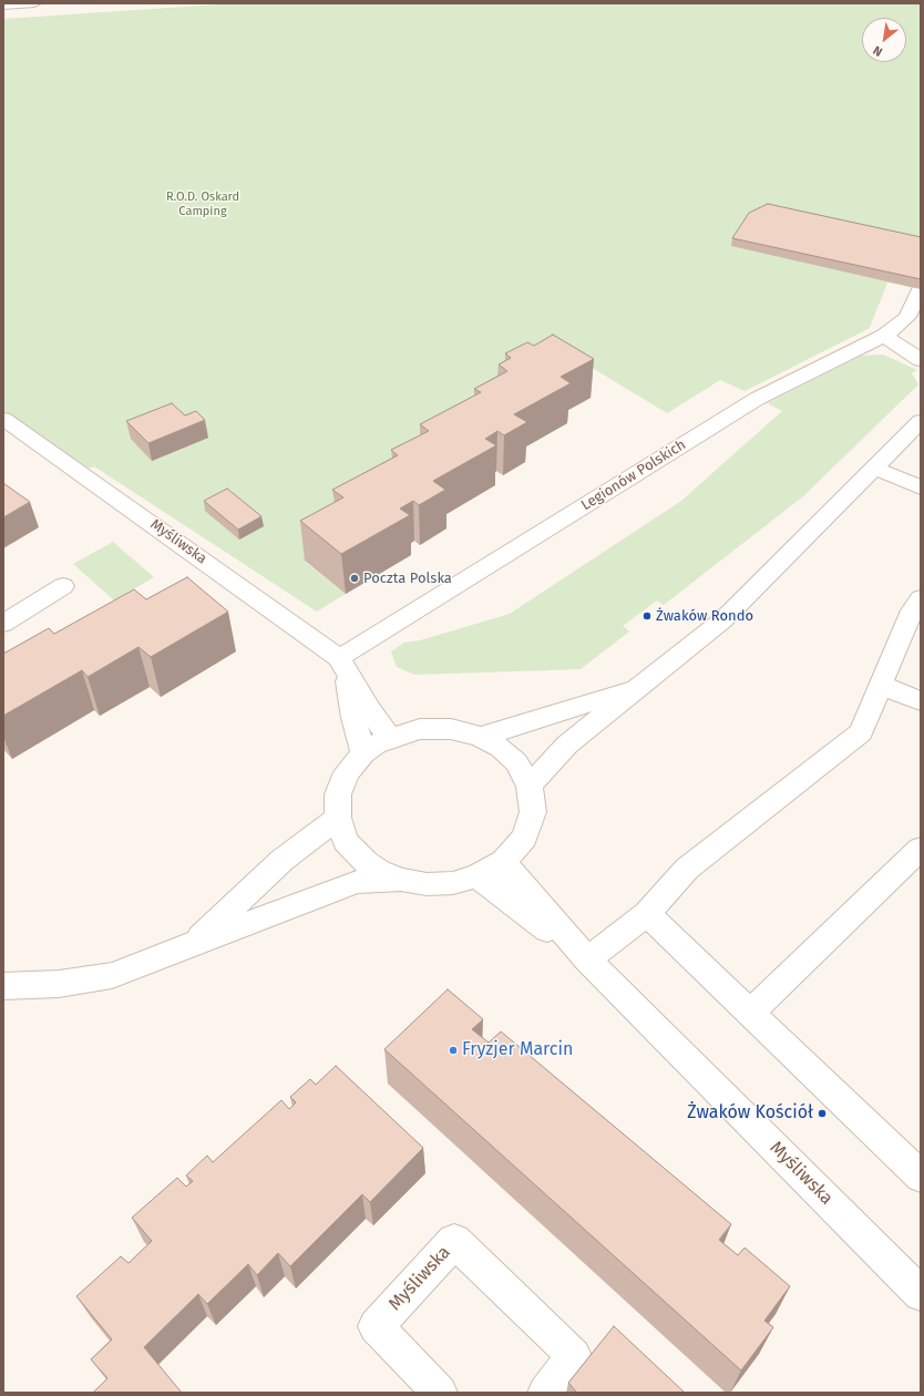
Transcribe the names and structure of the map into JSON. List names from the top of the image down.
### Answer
{
  "streets": {
    "street": ["Legionów Polskich", "Myśliwska"]
  },
  "crossings": [
    ["Legionów Polskich", "Myśliwska"]
  ],
  "parks": ["R.O.D. Oskard Camping"],
  "places": [
    "Poczta Polska",
    "Żwaków Rondo",
    "Fryzjer Marcin",
    "Żwaków Kościół"
  ],
  "north": "bottom left"
}
